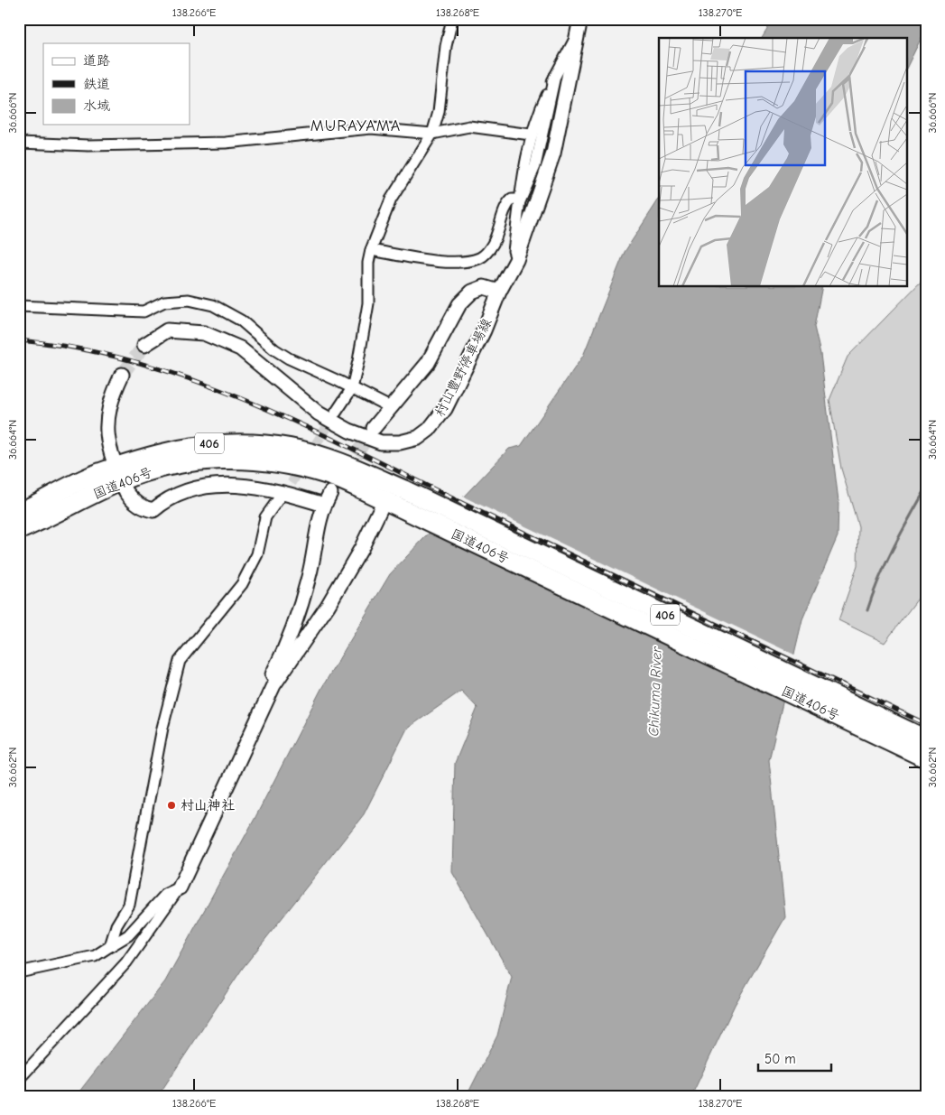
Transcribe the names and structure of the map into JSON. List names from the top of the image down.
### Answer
{
  "streets": {
    "highway": ["406", "国道406号"],
    "street": ["村山豊野停車場線"]
  },
  "districts": ["MURAYAMA"],
  "water": ["Chikuma River"],
  "places": ["村山神社"],
  "legend": ["道路", "鉄道", "水域"],
  "scale_bar": "50 m",
  "coordinates": [
    "138.266°E",
    "138.268°E",
    "138.270°E",
    "36.666°N",
    "36.664°N",
    "36.662°N"
  ]
}
